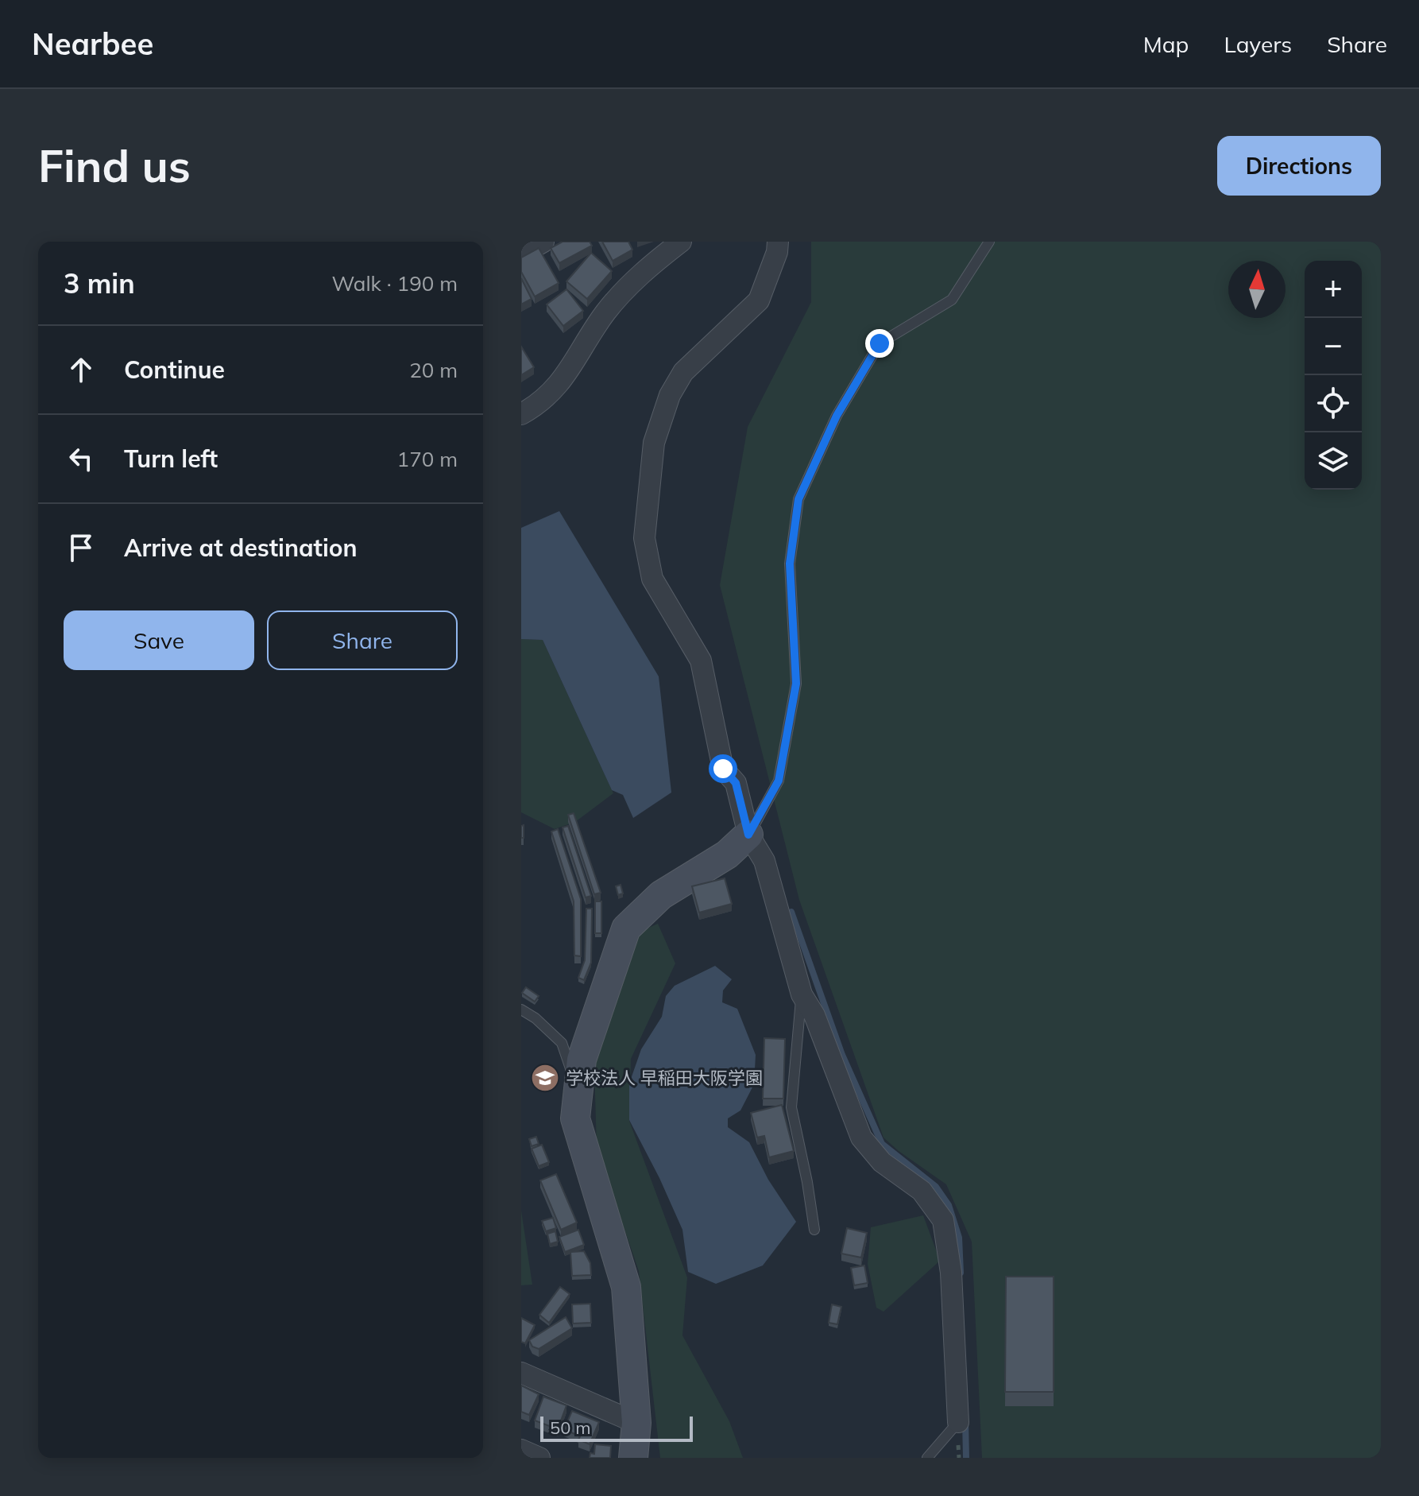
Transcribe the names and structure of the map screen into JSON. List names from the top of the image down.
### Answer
{
  "places": {
    "school or university": ["学校法人 早稲田大阪学園"]
  },
  "scale_bar": "50 m",
  "north": "top",
  "page": {
    "header": "Nearbee",
    "nav": ["Map", "Layers", "Share"],
    "buttons": [
      "Directions",
      ["Save", "Share"]
    ],
    "title": "Find us",
    "heading": ["3 min", "Walk · 190 m"],
    "map_buttons": ["+", "−"],
    "list": [
      ["Continue", "20 m"],
      ["Turn left", "170 m"],
      "Arrive at destination"
    ],
    "scale": "50 m"
  }
}
